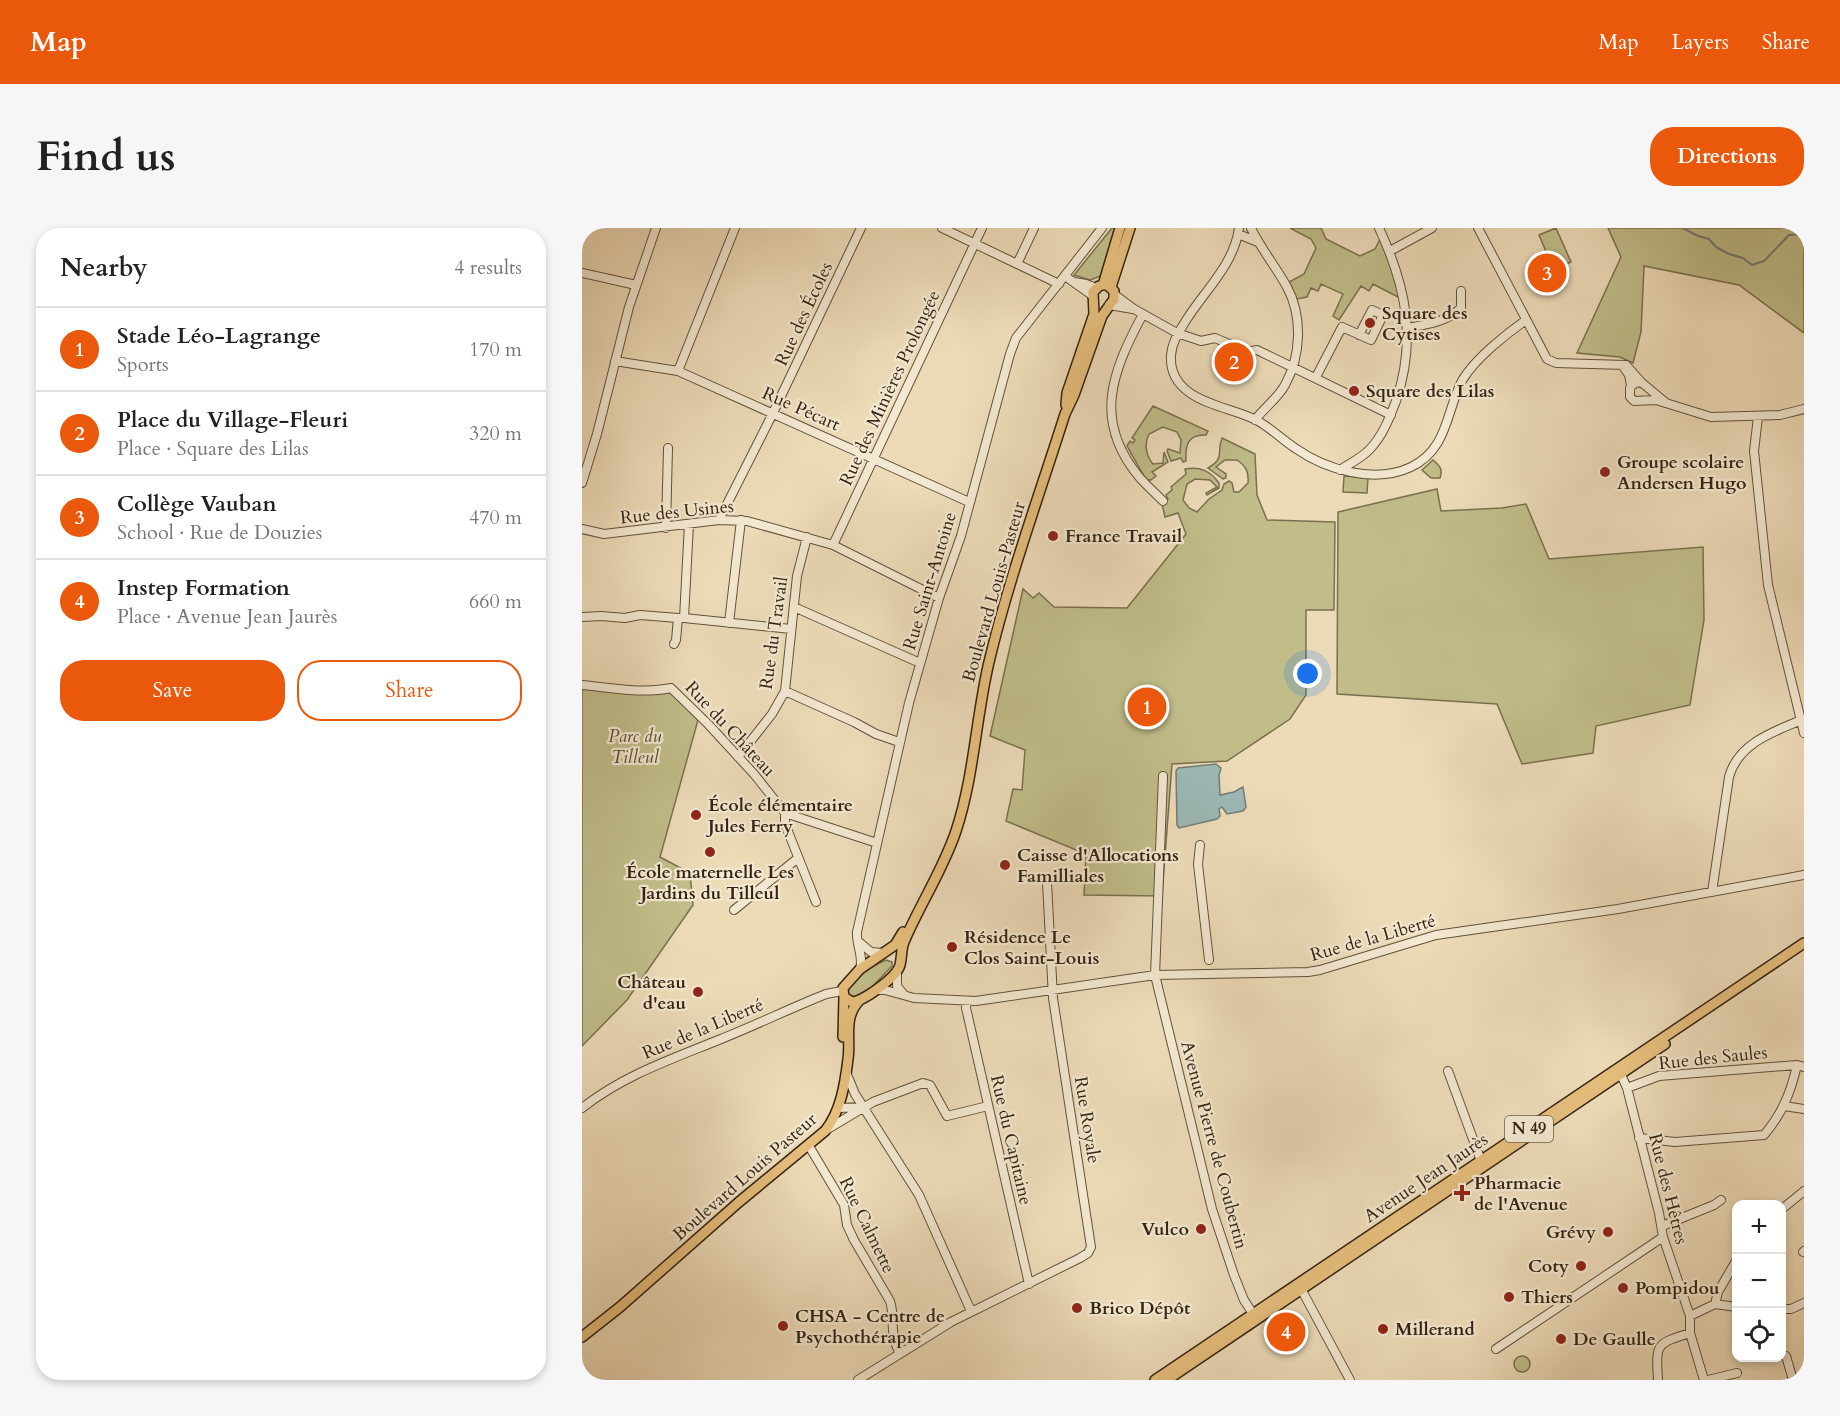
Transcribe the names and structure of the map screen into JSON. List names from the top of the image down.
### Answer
{
  "streets": {
    "main road": [
      "Boulevard Louis-Pasteur",
      "N 49",
      "Boulevard Louis Pasteur",
      "Avenue Jean Jaurès"
    ],
    "street": [
      "Rue des Écoles",
      "Rue des Minières Prolongée",
      "Rue Pécart",
      "Rue des Usines",
      "Rue Saint-Antoine",
      "Rue du Travail",
      "Rue du Château",
      "Rue de la Liberté",
      "Rue des Saules",
      "Rue Royale",
      "Rue du Capitaine",
      "Avenue Pierre de Coubertin",
      "Rue des Hêtres",
      "Rue Calmette"
    ]
  },
  "crossings": [
    ["Rue des Écoles", "Rue Pécart"],
    ["Rue des Écoles", "Rue des Usines"],
    ["Rue des Minières Prolongée", "Rue Pécart"],
    ["Rue des Minières Prolongée", "Rue des Usines"],
    ["Rue Pécart", "Rue Saint-Antoine"],
    ["Rue des Usines", "Rue Saint-Antoine"],
    ["Rue des Usines", "Rue du Travail"],
    ["Rue du Travail", "Rue du Château"],
    ["Rue de la Liberté", "Rue Royale"],
    ["Rue de la Liberté", "Rue du Capitaine"],
    ["Rue de la Liberté", "Avenue Pierre de Coubertin"],
    ["Rue des Saules", "Rue des Hêtres"],
    ["Rue Royale", "Rue du Capitaine"],
    ["Avenue Pierre de Coubertin", "Avenue Jean Jaurès"],
    ["Boulevard Louis Pasteur", "Rue Calmette"],
    ["Avenue Jean Jaurès", "Rue des Hêtres"]
  ],
  "parks": ["Parc du Tilleul"],
  "places": {
    "other": [
      "Square des Cytises",
      "Square des Lilas",
      "Groupe scolaire Andersen Hugo",
      "France Travail",
      "École élémentaire Jules Ferry",
      "École maternelle Les Jardins du Tilleul",
      "Caisse d'Allocations Familliales",
      "Résidence Le Clos Saint-Louis",
      "Château d'eau",
      "Vulco",
      "Grévy",
      "Coty",
      "Pompidou",
      "Thiers",
      "Brico Dépôt",
      "CHSA - Centre de Psychothérapie",
      "Millerand",
      "De Gaulle"
    ],
    "health": ["Pharmacie de l'Avenue"]
  },
  "page": {
    "header": "Map",
    "nav": ["Map", "Layers", "Share"],
    "buttons": [
      "Directions",
      ["Save", "Share"]
    ],
    "title": "Find us",
    "heading": ["Nearby", "4 results"],
    "pins": [
      "3",
      "2",
      "1",
      "4"
    ],
    "list": [
      {
        "mark": "1",
        "name": "Stade Léo-Lagrange",
        "note": "Sports",
        "value": "170 m"
      },
      {
        "mark": "2",
        "name": "Place du Village-Fleuri",
        "note": "Place · Square des Lilas",
        "value": "320 m"
      },
      {
        "mark": "3",
        "name": "Collège Vauban",
        "note": "School · Rue de Douzies",
        "value": "470 m"
      },
      {
        "mark": "4",
        "name": "Instep Formation",
        "note": "Place · Avenue Jean Jaurès",
        "value": "660 m"
      }
    ],
    "map_buttons": ["+", "−"]
  }
}
